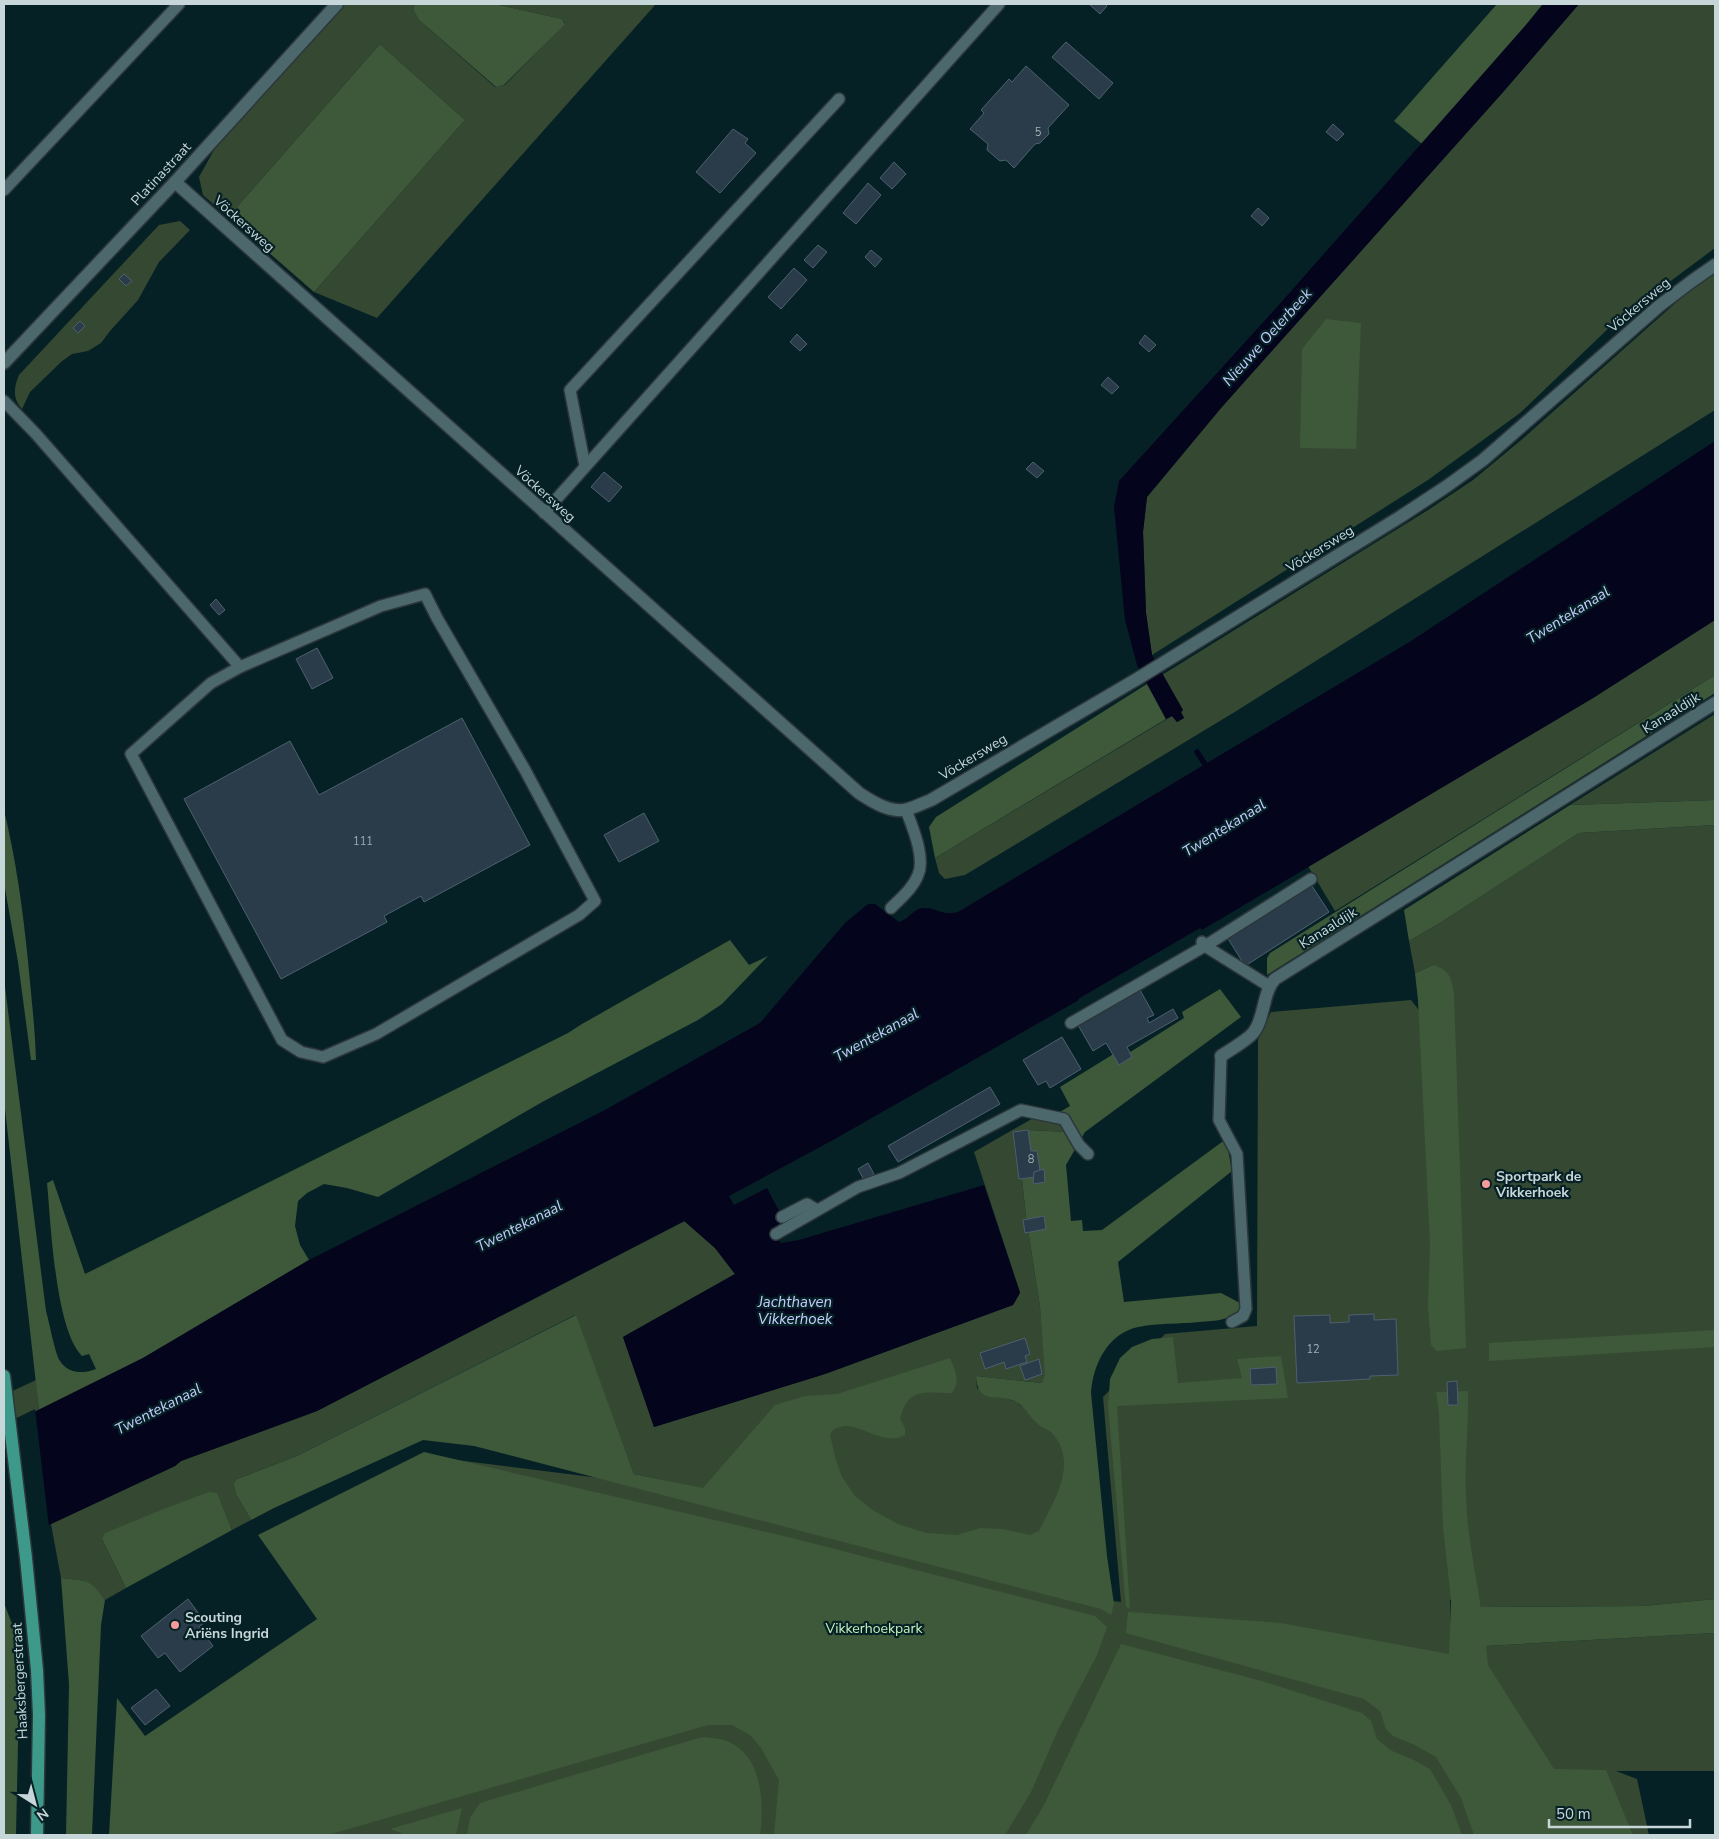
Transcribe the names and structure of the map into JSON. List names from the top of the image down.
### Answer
{
  "streets": {
    "main road": ["Haaksbergerstraat"],
    "street": ["Platinastraat", "Vöckersweg", "Kanaaldijk"]
  },
  "crossings": [
    ["Platinastraat", "Vöckersweg"]
  ],
  "water": ["Nieuwe Oelerbeek", "Twentekanaal", "Jachthaven Vikkerhoek"],
  "parks": ["Vikkerhoekpark"],
  "places": ["Sportpark de Vikkerhoek", "Scouting Ariëns Ingrid"],
  "house_numbers": [
    "5",
    "111",
    "8",
    "12"
  ],
  "scale_bar": "50 m",
  "north": "bottom right"
}
